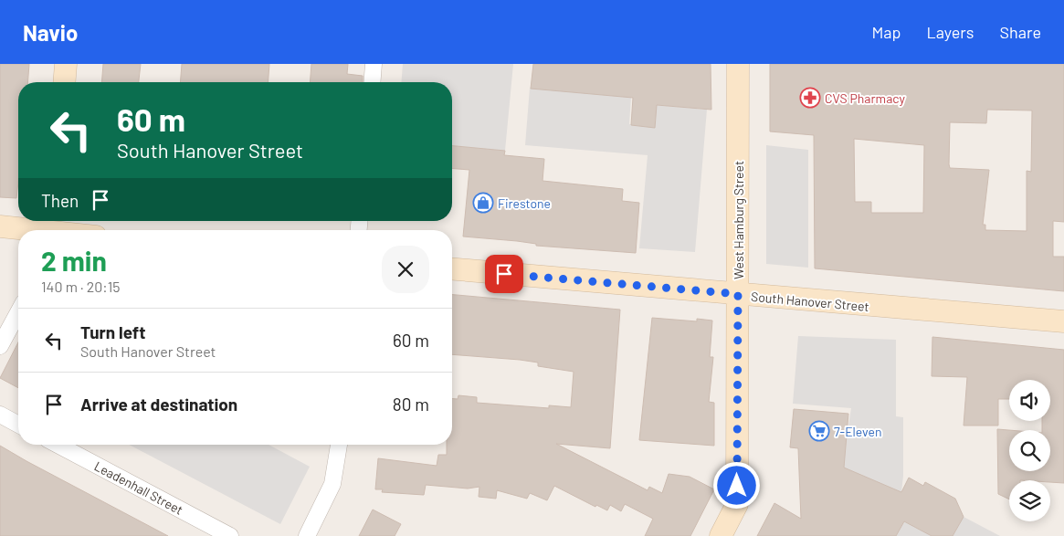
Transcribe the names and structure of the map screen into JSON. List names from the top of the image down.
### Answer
{
  "streets": {
    "main road": ["West Hamburg Street", "South Hanover Street"],
    "street": ["Leadenhall Street"]
  },
  "crossings": [
    ["West Hamburg Street", "South Hanover Street"]
  ],
  "places": {
    "pharmacy": ["CVS Pharmacy"],
    "shop": ["Firestone"],
    "supermarket": ["7-Eleven"]
  },
  "page": {
    "header": "Navio",
    "nav": ["Map", "Layers", "Share"],
    "turn": ["60 m", "South Hanover Street"],
    "then": "Then",
    "heading": ["2 min", "140 m · 20:15"],
    "list": [
      {
        "name": "Turn left",
        "note": "South Hanover Street",
        "value": "60 m"
      },
      {
        "name": "Arrive at destination",
        "value": "80 m"
      }
    ]
  }
}
